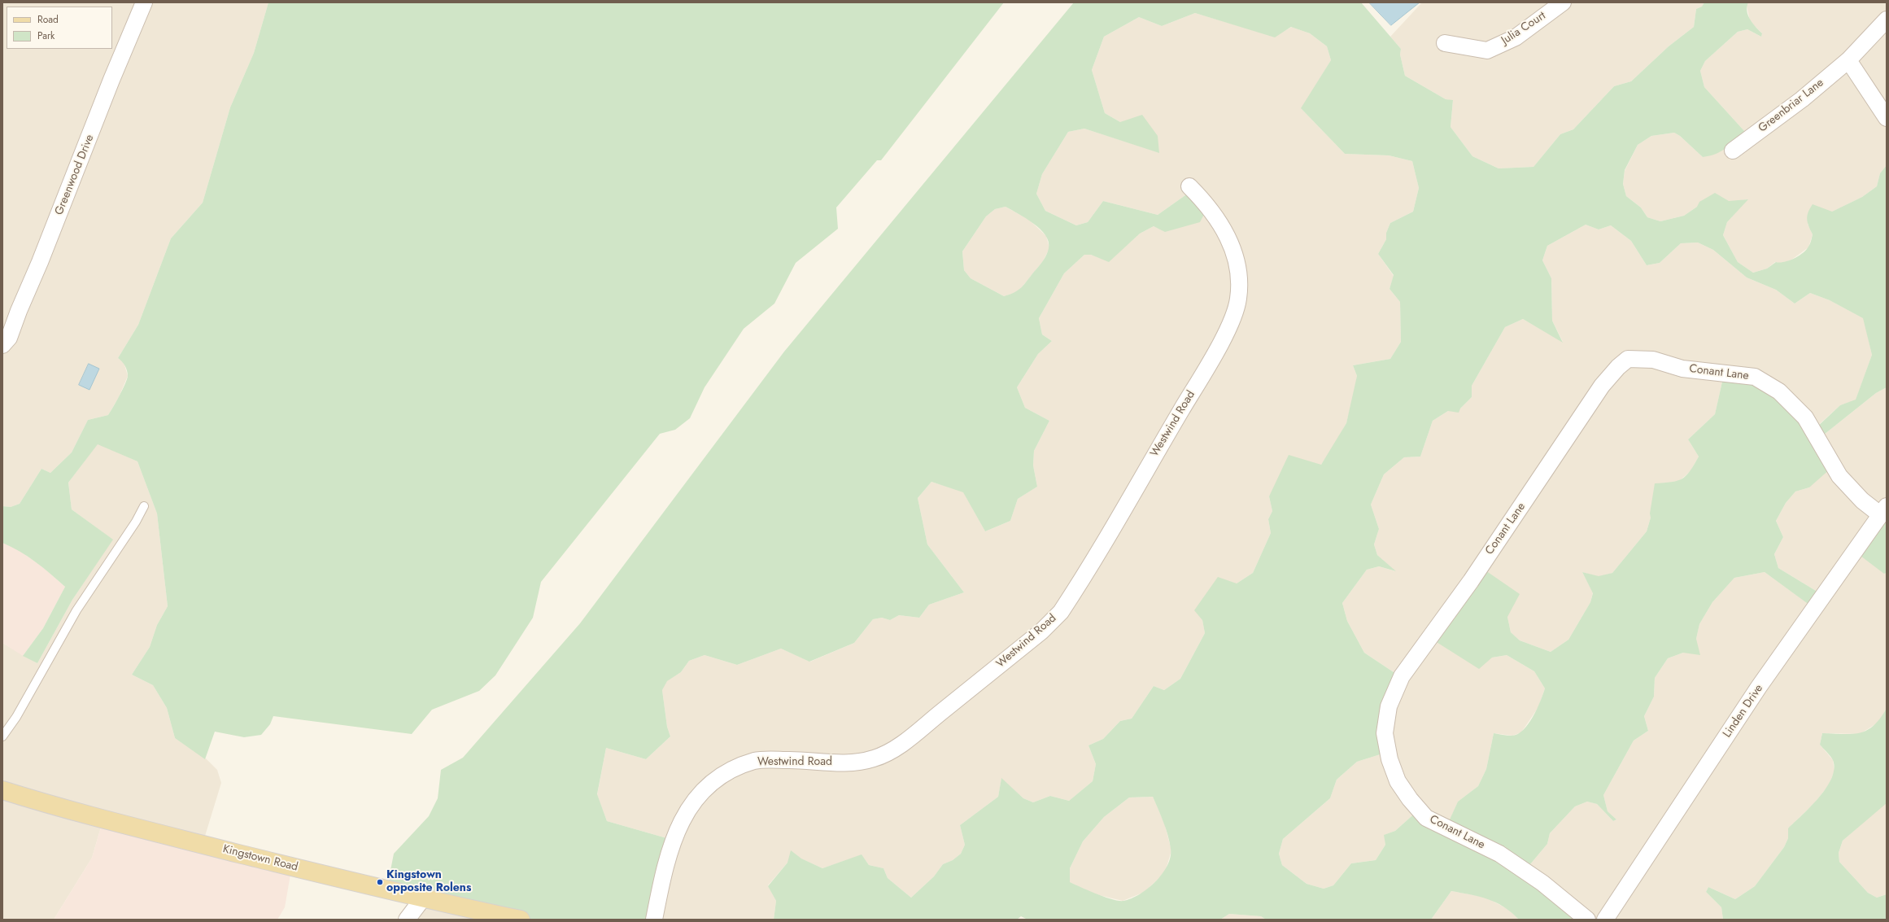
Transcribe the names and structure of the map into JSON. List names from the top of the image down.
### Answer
{
  "streets": {
    "main road": ["Kingstown Road"],
    "street": [
      "Julia Court",
      "Greenbriar Lane",
      "Greenwood Drive",
      "Conant Lane",
      "Westwind Road",
      "Linden Drive"
    ]
  },
  "crossings": [
    ["Conant Lane", "Linden Drive"]
  ],
  "places": ["Kingstown opposite Rolens"],
  "legend": ["Road", "Park"]
}
